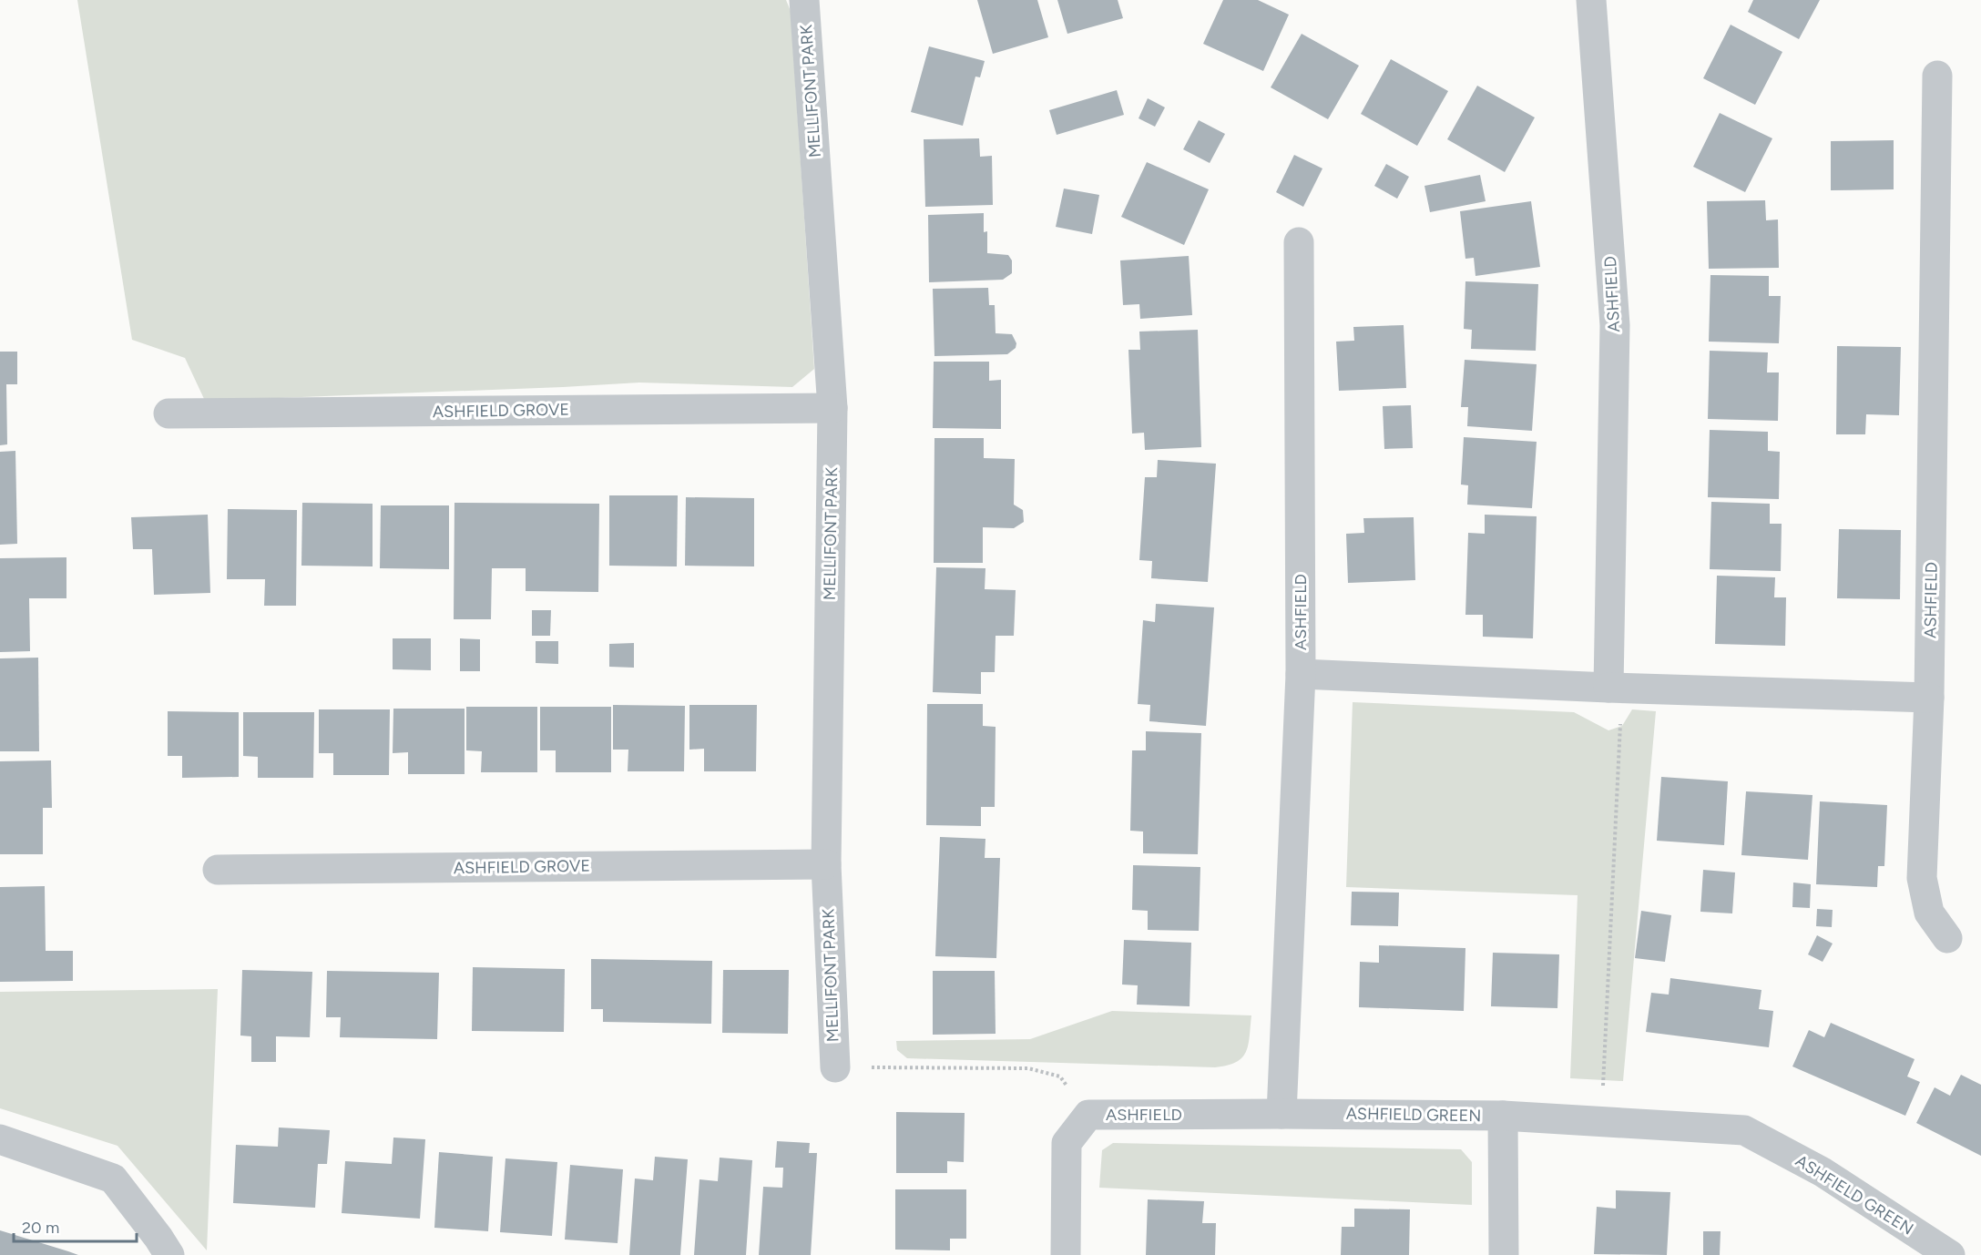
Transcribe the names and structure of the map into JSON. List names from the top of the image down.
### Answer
{
  "streets": {
    "street": [
      "MELLIFONT PARK",
      "ASHFIELD",
      "ASHFIELD GROVE",
      "ASHFIELD GREEN"
    ]
  },
  "crossings": [
    ["MELLIFONT PARK", "ASHFIELD GROVE"],
    ["ASHFIELD", "ASHFIELD GREEN"]
  ],
  "scale_bar": "20 m"
}
